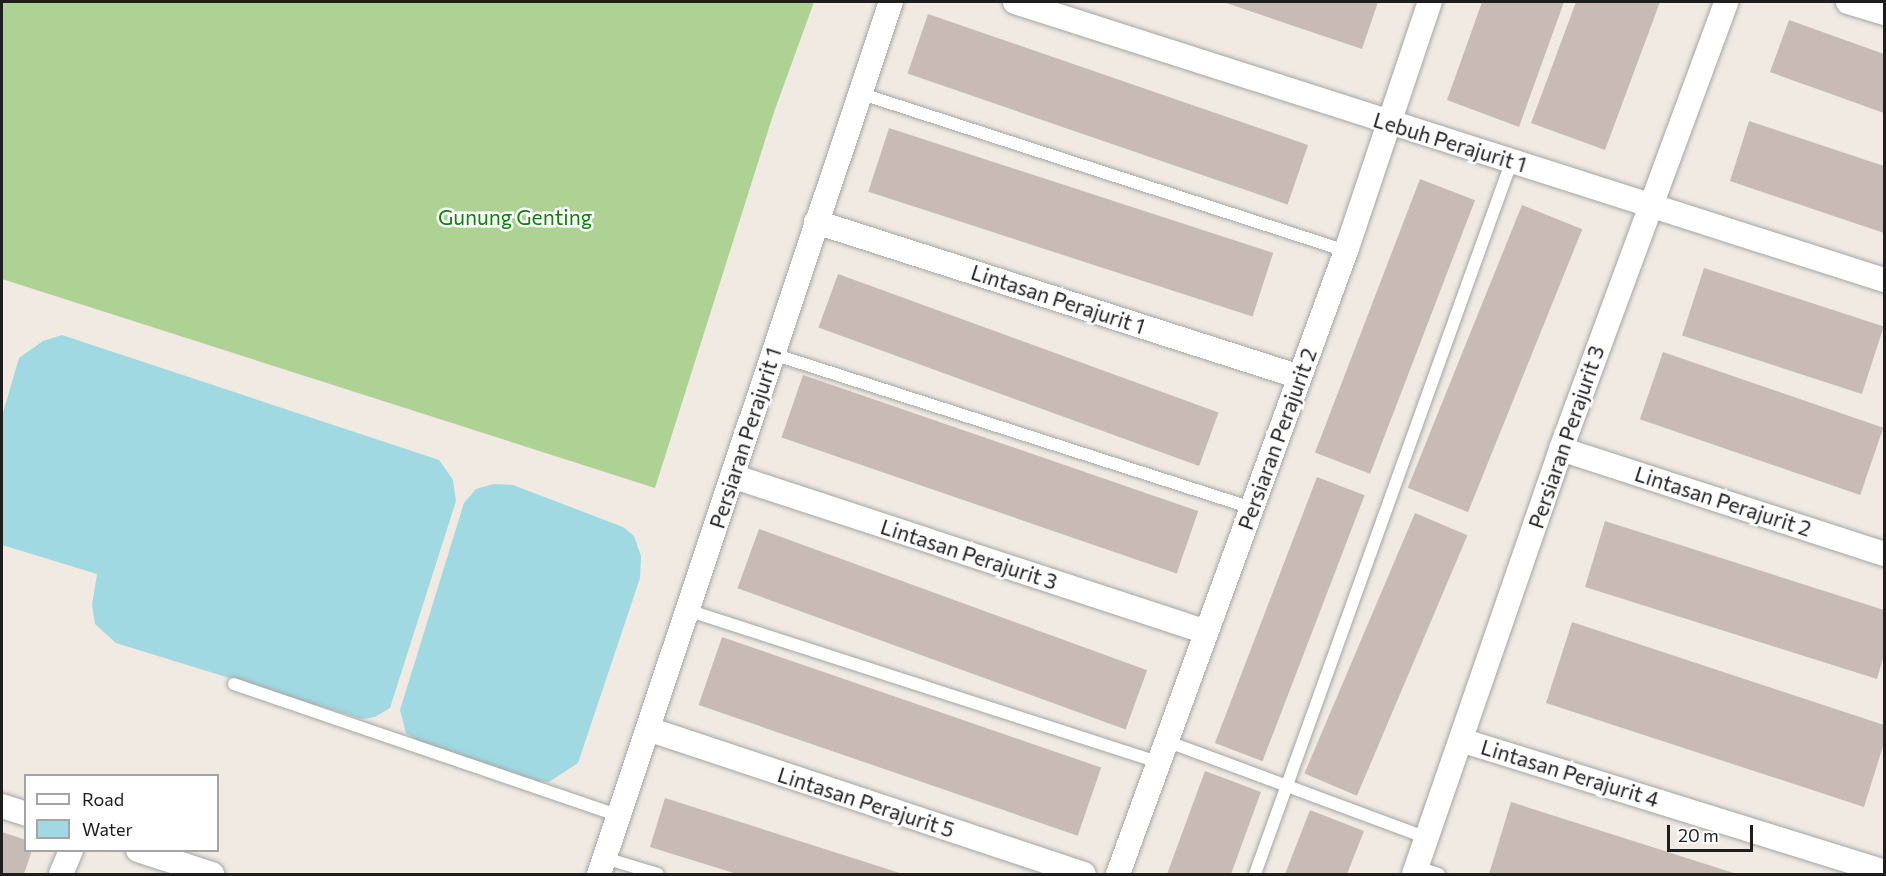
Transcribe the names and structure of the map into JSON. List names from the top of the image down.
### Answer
{
  "streets": {
    "street": [
      "Lebuh Perajurit 1",
      "Lintasan Perajurit 1",
      "Persiaran Perajurit 3",
      "Persiaran Perajurit 1",
      "Persiaran Perajurit 2",
      "Lintasan Perajurit 2",
      "Lintasan Perajurit 3",
      "Lintasan Perajurit 4",
      "Lintasan Perajurit 5"
    ]
  },
  "crossings": [
    ["Lebuh Perajurit 1", "Persiaran Perajurit 3"],
    ["Lebuh Perajurit 1", "Persiaran Perajurit 2"],
    ["Lintasan Perajurit 1", "Persiaran Perajurit 1"],
    ["Lintasan Perajurit 1", "Persiaran Perajurit 2"],
    ["Persiaran Perajurit 3", "Lintasan Perajurit 2"],
    ["Persiaran Perajurit 3", "Lintasan Perajurit 4"],
    ["Persiaran Perajurit 1", "Lintasan Perajurit 3"],
    ["Persiaran Perajurit 1", "Lintasan Perajurit 5"],
    ["Persiaran Perajurit 2", "Lintasan Perajurit 3"]
  ],
  "parks": ["Gunung Genting"],
  "legend": ["Road", "Water"],
  "scale_bar": "20 m"
}
